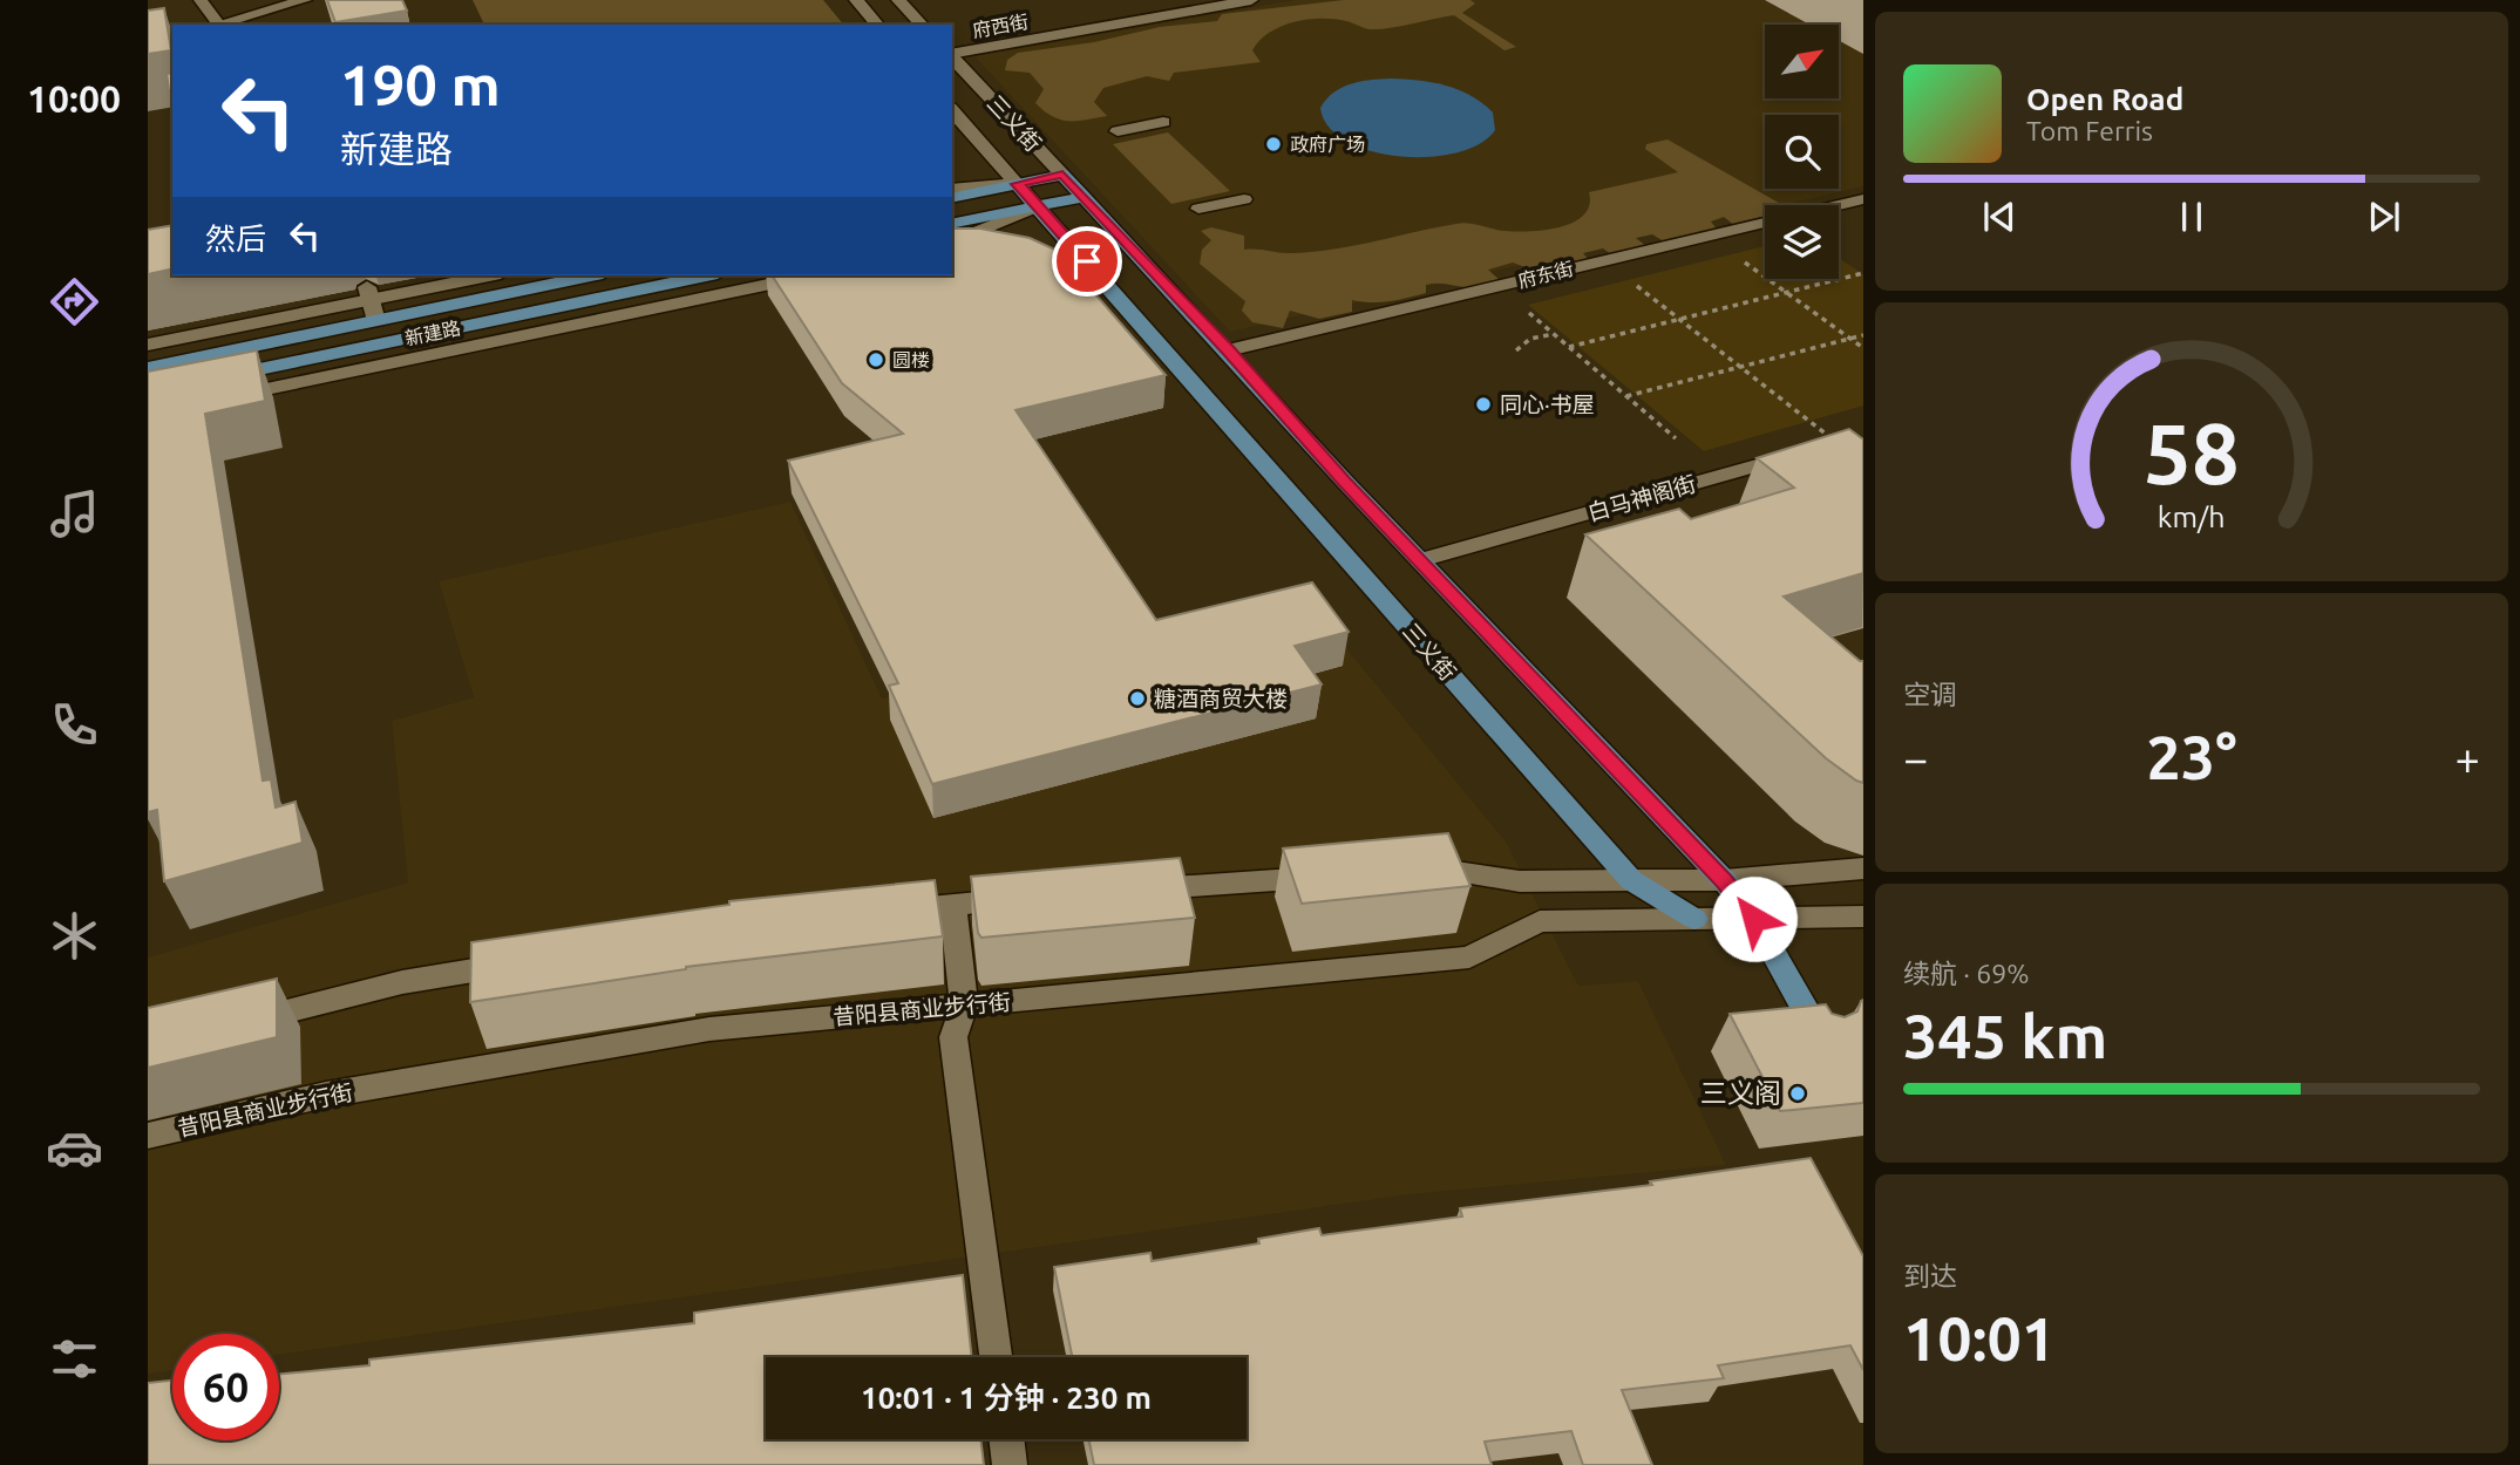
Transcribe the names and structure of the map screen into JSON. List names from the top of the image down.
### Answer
{
  "streets": {
    "main road": ["三义街", "新建路"],
    "street": [
      "府西街",
      "府东街",
      "白马神阁街",
      "昔阳县商业步行街"
    ]
  },
  "crossings": [
    ["三义街", "府东街"],
    ["三义街", "白马神阁街"],
    ["三义街", "昔阳县商业步行街"]
  ],
  "places": [
    "政府广场",
    "圆楼",
    "同心·书屋",
    "糖酒商贸大楼",
    "三义阁"
  ],
  "north": "top right",
  "page": {
    "tabs": "10:00",
    "turn": ["190 m", "新建路"],
    "song": ["Open Road", "Tom Ferris"],
    "then": "然后",
    "tile": [
      "空调",
      ["续航 · 69%", "345 km"],
      ["到达", "10:01"]
    ],
    "heat": ["−", "23°", "+"],
    "limit": "60",
    "trip": "10:01 · 1 分钟 · 230 m",
    "gauge": ["58", "km/h"]
  }
}
